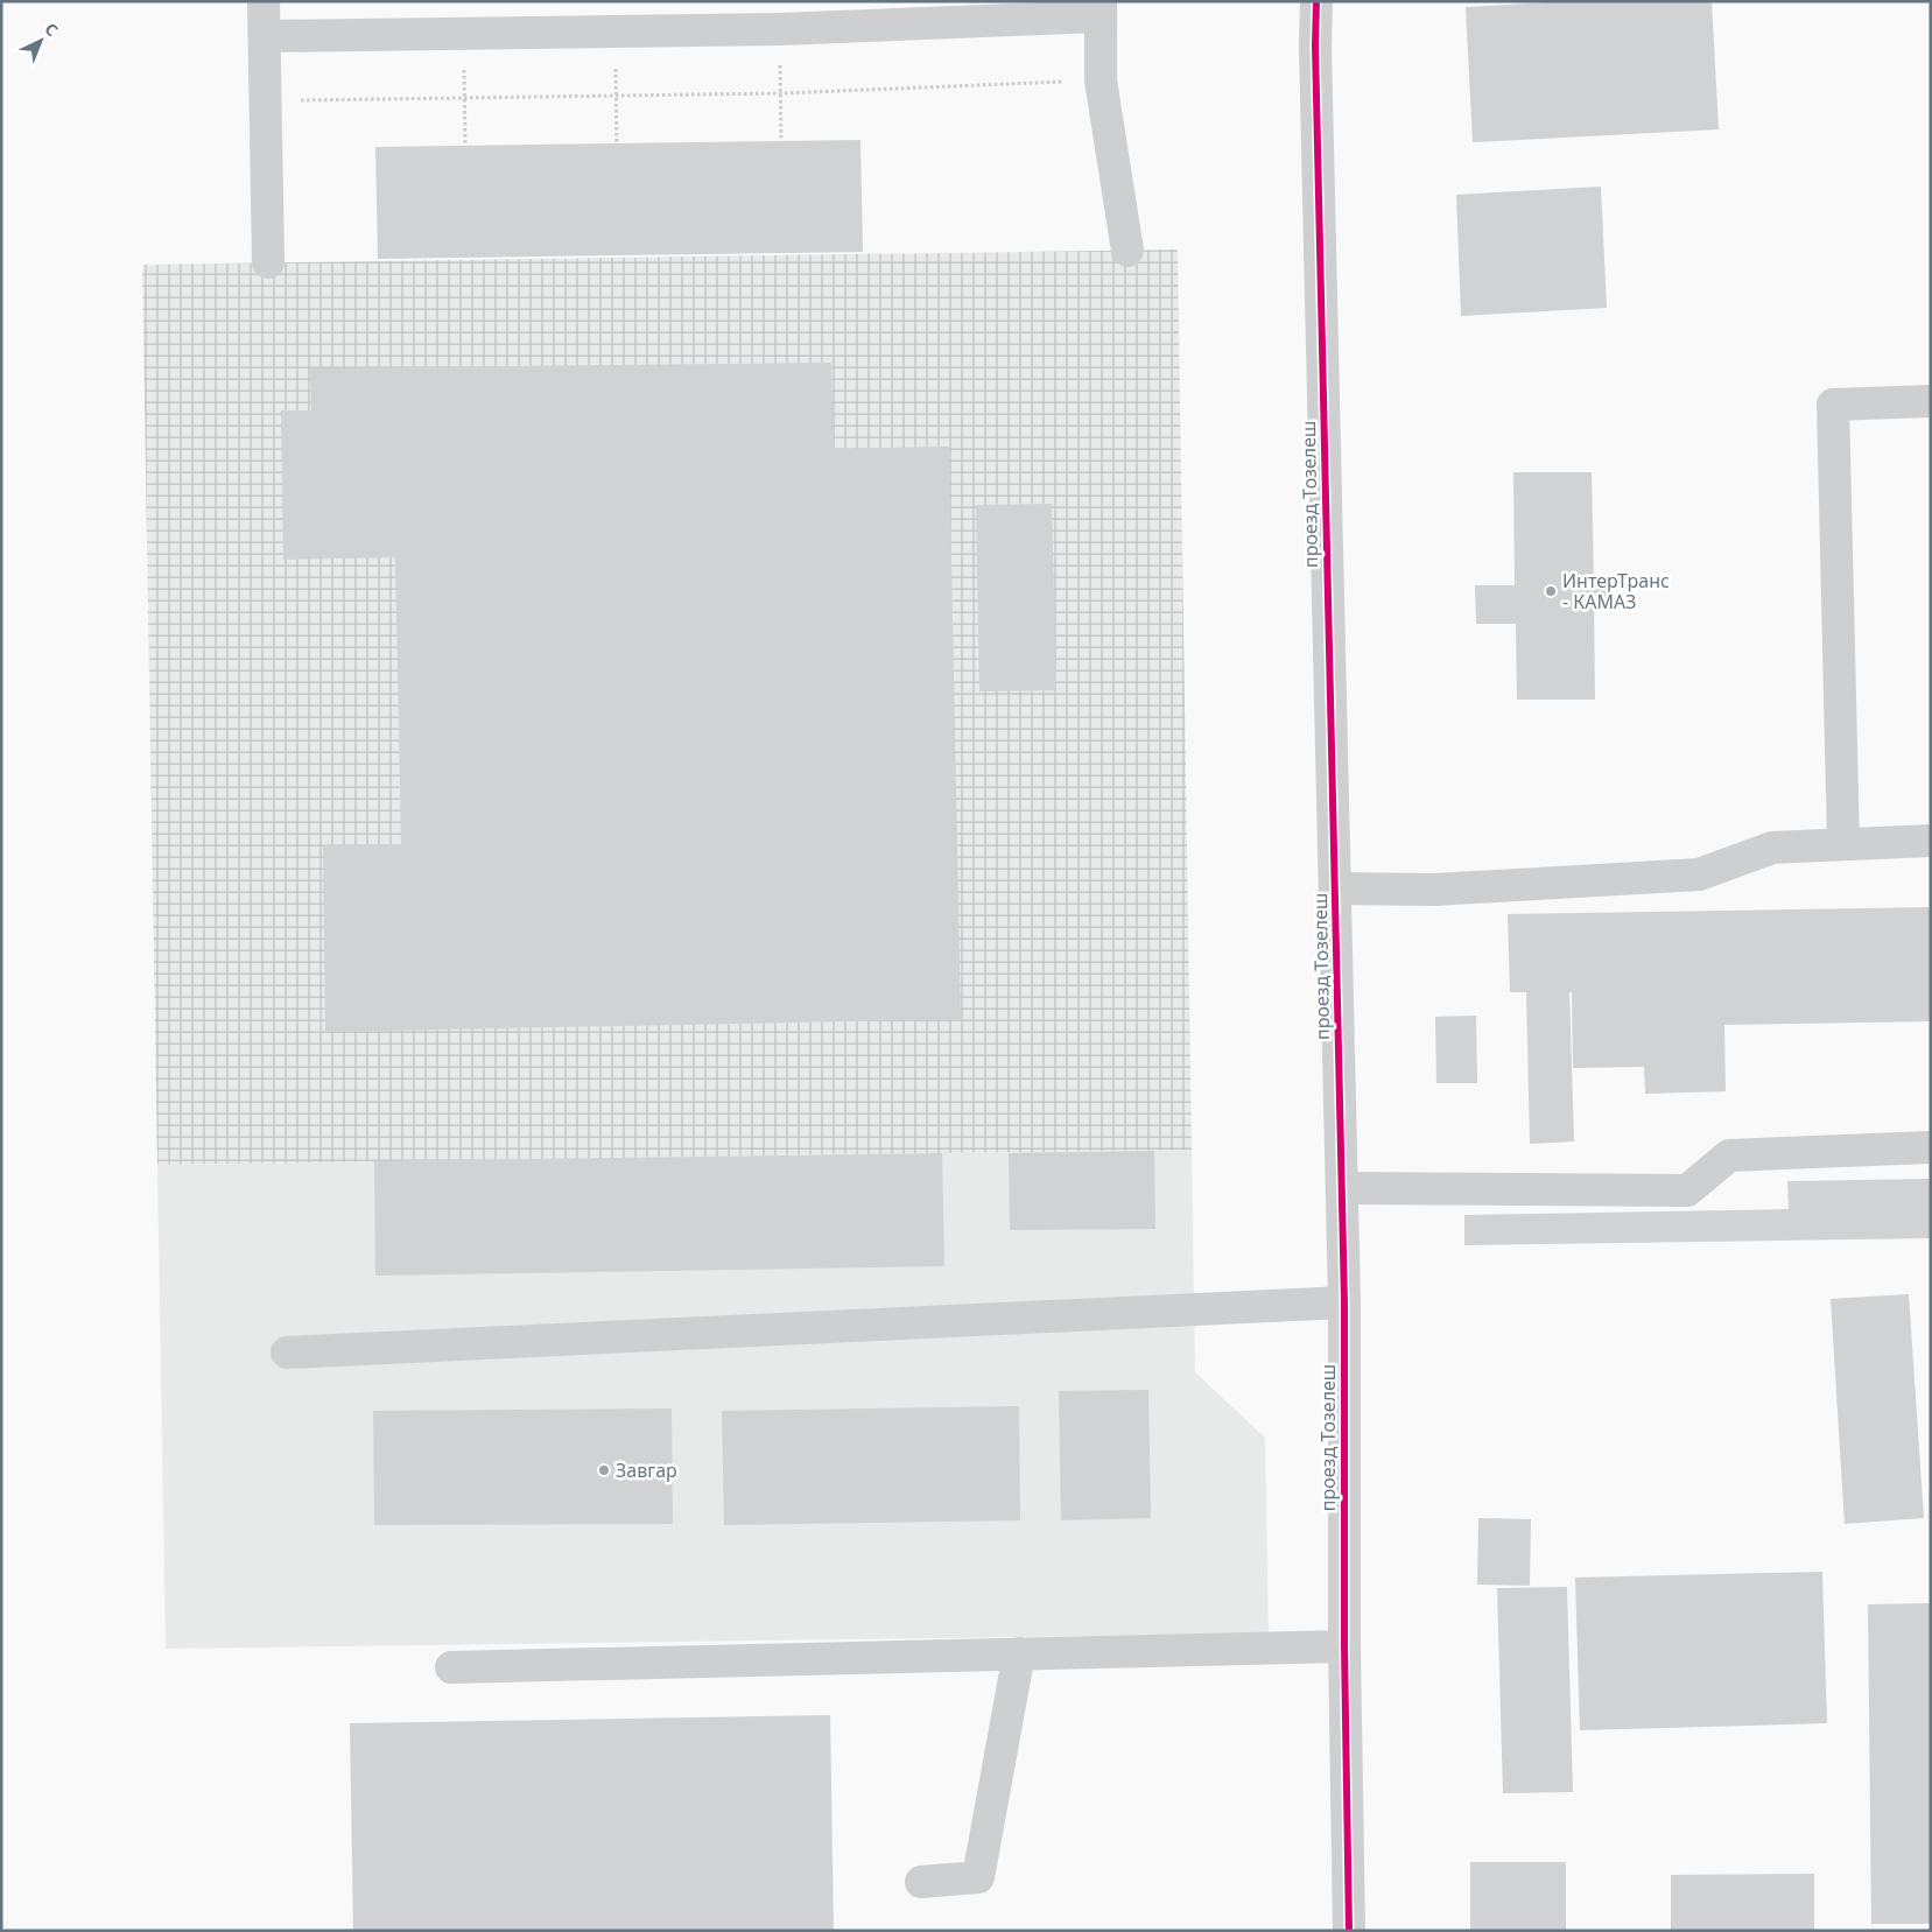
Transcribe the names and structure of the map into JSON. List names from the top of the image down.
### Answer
{
  "streets": {
    "street": ["проезд Тозелеш"]
  },
  "places": ["ИнтерТранс - КАМАЗ", "Завгар"],
  "north": "top right"
}
